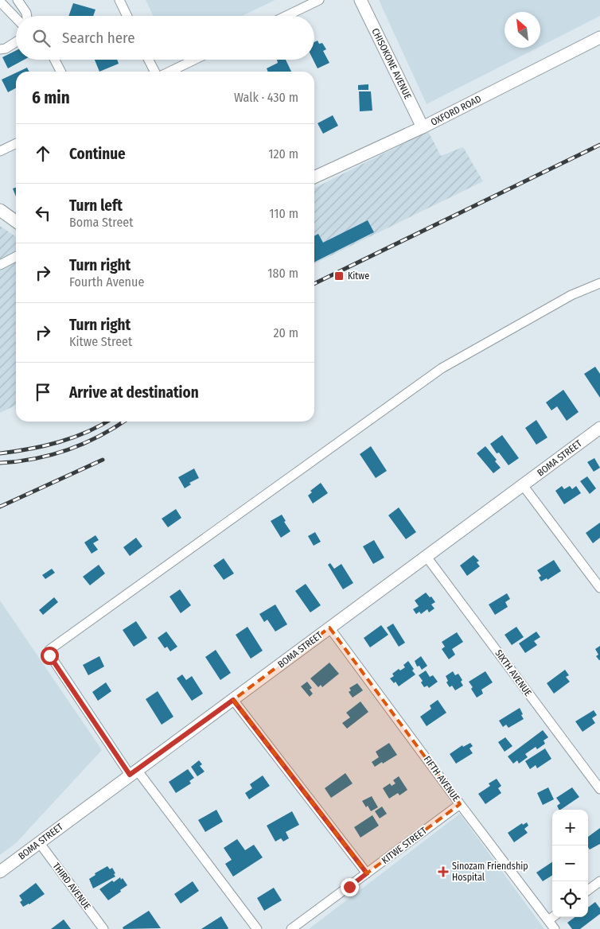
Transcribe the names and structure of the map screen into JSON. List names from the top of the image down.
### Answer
{
  "streets": {
    "street": [
      "CHISOKONE AVENUE",
      "OXFORD ROAD",
      "BOMA STREET",
      "SIXTH AVENUE",
      "FIFTH AVENUE",
      "KITWE STREET",
      "THIRD AVENUE"
    ]
  },
  "crossings": [
    ["CHISOKONE AVENUE", "OXFORD ROAD"],
    ["BOMA STREET", "SIXTH AVENUE"],
    ["BOMA STREET", "FIFTH AVENUE"],
    ["BOMA STREET", "THIRD AVENUE"],
    ["FIFTH AVENUE", "KITWE STREET"]
  ],
  "places": {
    "transit": ["Kitwe"],
    "health": ["Sinozam Friendship Hospital"]
  },
  "north": "top left",
  "page": {
    "search": "Search here",
    "heading": ["6 min", "Walk · 430 m"],
    "list": [
      ["Continue", "120 m"],
      ["Turn left", "Boma Street", "110 m"],
      ["Turn right", "Fourth Avenue", "180 m"],
      ["Turn right", "Kitwe Street", "20 m"],
      "Arrive at destination"
    ],
    "map_buttons": ["+", "−"]
  }
}
